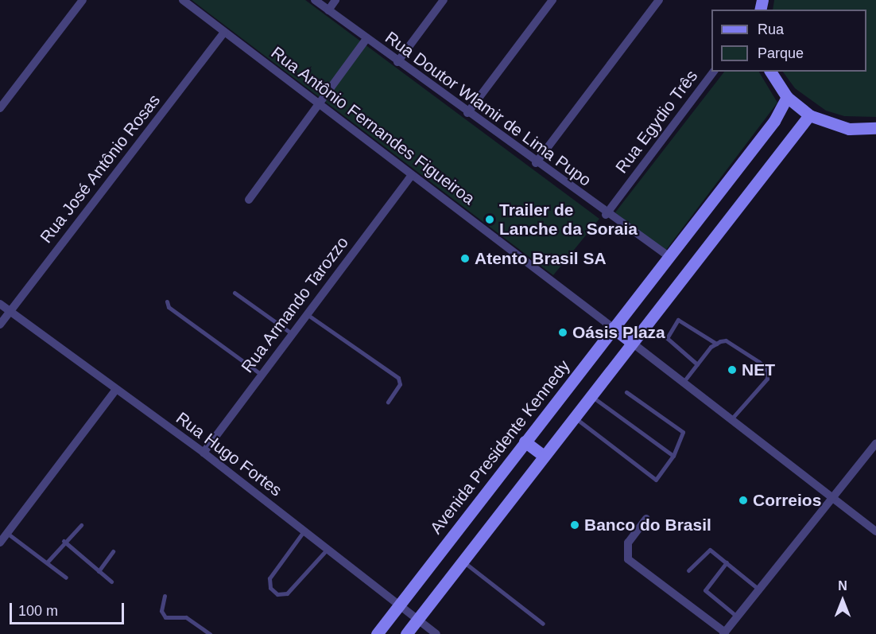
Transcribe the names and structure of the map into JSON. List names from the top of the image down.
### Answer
{
  "streets": {
    "main road": ["Avenida Presidente Kennedy"],
    "street": [
      "Rua Doutor Wlamir de Lima Pupo",
      "Rua Egydio Três",
      "Rua Antônio Fernandes Figueiroa",
      "Rua José Antônio Rosas",
      "Rua Armando Tarozzo",
      "Rua Hugo Fortes"
    ]
  },
  "crossings": [
    ["Rua Doutor Wlamir de Lima Pupo", "Rua Egydio Três"],
    ["Rua Doutor Wlamir de Lima Pupo", "Avenida Presidente Kennedy"],
    ["Rua Antônio Fernandes Figueiroa", "Rua José Antônio Rosas"],
    ["Rua Antônio Fernandes Figueiroa", "Rua Armando Tarozzo"],
    ["Rua Antônio Fernandes Figueiroa", "Avenida Presidente Kennedy"],
    ["Rua José Antônio Rosas", "Rua Hugo Fortes"],
    ["Rua Armando Tarozzo", "Rua Hugo Fortes"],
    ["Avenida Presidente Kennedy", "Rua Hugo Fortes"]
  ],
  "places": [
    "Trailer de Lanche da Soraia",
    "Atento Brasil SA",
    "Oásis Plaza",
    "NET",
    "Correios",
    "Banco do Brasil"
  ],
  "legend": ["Rua", "Parque"],
  "scale_bar": "100 m",
  "north": "top"
}
